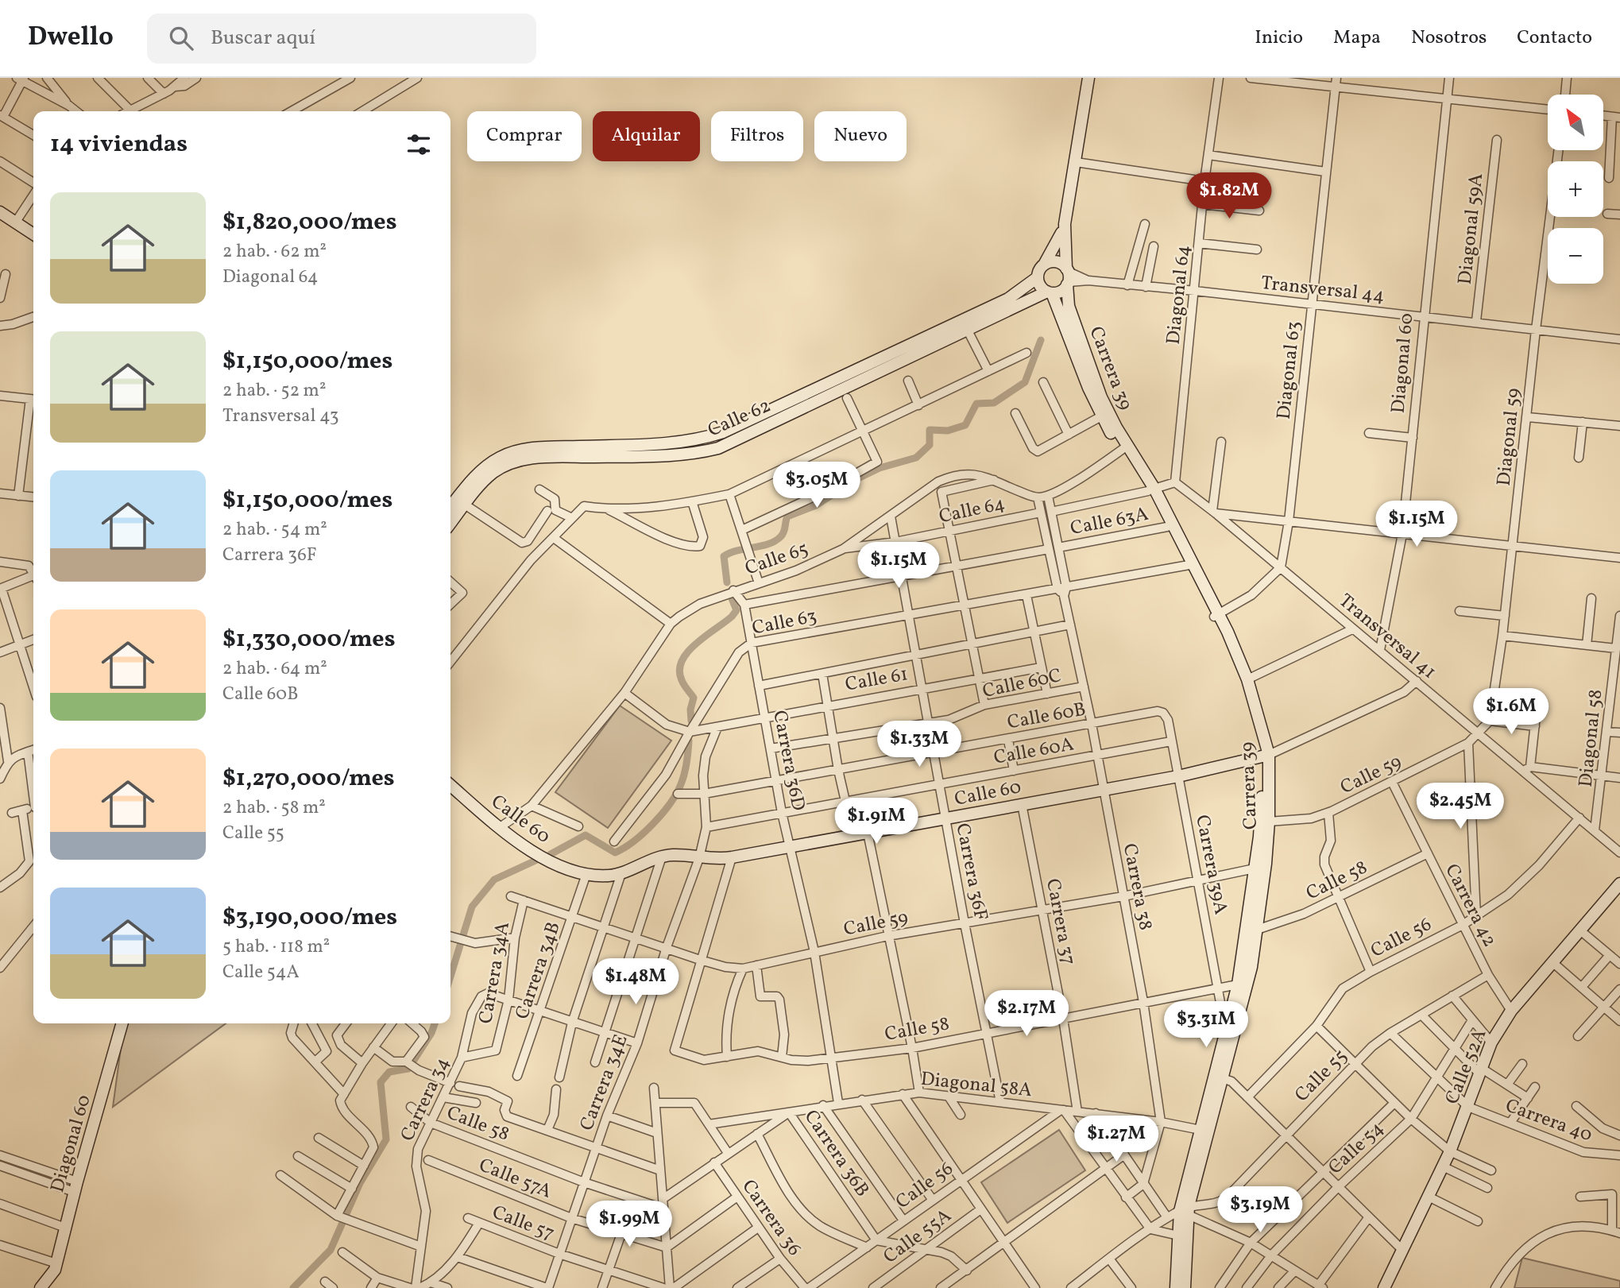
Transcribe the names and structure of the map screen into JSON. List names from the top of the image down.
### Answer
{
  "streets": {
    "main road": [
      "Diagonal 60",
      "Carrera 39",
      "Calle 62",
      "Calle 60",
      "Calle 52A"
    ],
    "street": [
      "Diagonal 59A",
      "Transversal 44",
      "Diagonal 64",
      "Diagonal 63",
      "Diagonal 59",
      "Calle 64",
      "Calle 63A",
      "Calle 65",
      "Calle 63",
      "Transversal 41",
      "Calle 61",
      "Calle 60C",
      "Calle 60B",
      "Diagonal 58",
      "Calle 60A",
      "Carrera 36D",
      "Calle 59",
      "Carrera 39A",
      "Carrera 36F",
      "Calle 58",
      "Carrera 38",
      "Carrera 42",
      "Carrera 37",
      "Calle 56",
      "Carrera 34B",
      "Carrera 34A",
      "Calle 55",
      "Carrera 34E",
      "Diagonal 58A",
      "Carrera 34",
      "Carrera 40",
      "Calle 54",
      "Carrera 36B",
      "Calle 57A",
      "Carrera 36",
      "Calle 57",
      "Calle 55A"
    ]
  },
  "crossings": [
    ["Diagonal 59A", "Transversal 44"],
    ["Transversal 44", "Diagonal 64"],
    ["Transversal 44", "Diagonal 60"],
    ["Transversal 44", "Carrera 39"],
    ["Transversal 44", "Diagonal 63"],
    ["Transversal 44", "Calle 62"],
    ["Transversal 44", "Diagonal 59"],
    ["Diagonal 64", "Transversal 41"],
    ["Diagonal 60", "Transversal 41"],
    ["Carrera 39", "Calle 62"],
    ["Carrera 39", "Calle 63A"],
    ["Carrera 39", "Calle 63"],
    ["Carrera 39", "Calle 59"],
    ["Carrera 39", "Calle 60"],
    ["Carrera 39", "Carrera 39A"],
    ["Carrera 39", "Calle 58"],
    ["Carrera 39", "Calle 55"],
    ["Carrera 39", "Diagonal 58A"],
    ["Diagonal 63", "Transversal 41"],
    ["Diagonal 59", "Transversal 41"],
    ["Diagonal 59", "Calle 59"],
    ["Calle 64", "Calle 65"],
    ["Calle 64", "Carrera 36F"],
    ["Calle 64", "Carrera 38"],
    ["Calle 63A", "Carrera 36D"],
    ["Calle 63A", "Carrera 36F"],
    ["Calle 63A", "Carrera 38"],
    ["Calle 65", "Carrera 36D"],
    ["Calle 65", "Calle 60"],
    ["Calle 65", "Carrera 36F"],
    ["Calle 65", "Carrera 38"],
    ["Calle 63", "Carrera 36D"],
    ["Calle 63", "Carrera 36F"],
    ["Calle 63", "Carrera 38"],
    ["Transversal 41", "Diagonal 58"],
    ["Transversal 41", "Calle 59"],
    ["Transversal 41", "Calle 60"],
    ["Transversal 41", "Calle 56"],
    ["Calle 61", "Carrera 36D"],
    ["Calle 61", "Carrera 36F"],
    ["Calle 61", "Carrera 34E"],
    ["Calle 60C", "Carrera 36D"],
    ["Calle 60C", "Carrera 36F"],
    ["Calle 60C", "Carrera 38"],
    ["Calle 60B", "Carrera 36D"],
    ["Calle 60B", "Carrera 39A"],
    ["Calle 60B", "Carrera 36F"],
    ["Calle 60B", "Carrera 38"],
    ["Calle 60B", "Carrera 34E"],
    ["Calle 60A", "Carrera 36D"],
    ["Calle 60A", "Carrera 39A"],
    ["Calle 60A", "Carrera 36F"],
    ["Calle 60A", "Carrera 38"],
    ["Calle 60A", "Carrera 34E"],
    ["Carrera 36D", "Calle 59"],
    ["Carrera 36D", "Calle 60"],
    ["Carrera 36D", "Calle 58"],
    ["Carrera 36D", "Diagonal 58A"],
    ["Calle 59", "Carrera 39A"],
    ["Calle 59", "Carrera 36F"],
    ["Calle 59", "Calle 58"],
    ["Calle 59", "Carrera 38"],
    ["Calle 59", "Carrera 42"],
    ["Calle 59", "Carrera 37"],
    ["Calle 59", "Carrera 34B"],
    ["Calle 59", "Carrera 34A"],
    ["Calle 59", "Carrera 34E"],
    ["Calle 60", "Carrera 39A"],
    ["Calle 60", "Carrera 36F"],
    ["Calle 60", "Carrera 38"],
    ["Calle 60", "Carrera 37"],
    ["Calle 60", "Carrera 34B"],
    ["Calle 60", "Carrera 34E"],
    ["Carrera 39A", "Calle 58"],
    ["Carrera 36F", "Calle 58"],
    ["Carrera 36F", "Diagonal 58A"],
    ["Calle 58", "Carrera 38"],
    ["Calle 58", "Carrera 42"],
    ["Calle 58", "Carrera 37"],
    ["Calle 58", "Carrera 34E"],
    ["Calle 58", "Carrera 34"],
    ["Carrera 38", "Diagonal 58A"],
    ["Carrera 42", "Calle 56"],
    ["Carrera 42", "Calle 52A"],
    ["Carrera 42", "Calle 55"],
    ["Carrera 37", "Diagonal 58A"],
    ["Calle 56", "Diagonal 58A"],
    ["Calle 56", "Carrera 36B"],
    ["Calle 56", "Carrera 36"],
    ["Carrera 34A", "Carrera 34"],
    ["Calle 52A", "Carrera 40"],
    ["Carrera 34E", "Calle 57A"],
    ["Carrera 34E", "Calle 57"],
    ["Diagonal 58A", "Carrera 36B"]
  ],
  "north": "top left",
  "page": {
    "header": "Dwello",
    "search": "Buscar aquí",
    "nav": [
      "Inicio",
      "Mapa",
      "Nosotros",
      "Contacto"
    ],
    "map_buttons": ["+", "−"],
    "chip": [
      "Comprar",
      "Alquilar",
      "Filtros",
      "Nuevo"
    ],
    "heading": "14 viviendas",
    "price": [
      "$1.82M",
      "$3.05M",
      "$1.15M",
      "$1.15M",
      "$1.6M",
      "$1.33M",
      "$2.45M",
      "$1.91M",
      "$1.48M",
      "$2.17M",
      "$3.31M",
      "$1.27M",
      "$3.19M",
      "$1.99M"
    ],
    "list": [
      {
        "name": "$1,820,000/mes",
        "note": "2 hab. · 62 m² · Diagonal 64"
      },
      {
        "name": "$1,150,000/mes",
        "note": "2 hab. · 52 m² · Transversal 43"
      },
      {
        "name": "$1,150,000/mes",
        "note": "2 hab. · 54 m² · Carrera 36F"
      },
      {
        "name": "$1,330,000/mes",
        "note": "2 hab. · 64 m² · Calle 60B"
      },
      {
        "name": "$1,270,000/mes",
        "note": "2 hab. · 58 m² · Calle 55"
      },
      {
        "name": "$3,190,000/mes",
        "note": "5 hab. · 118 m² · Calle 54A"
      }
    ]
  }
}
